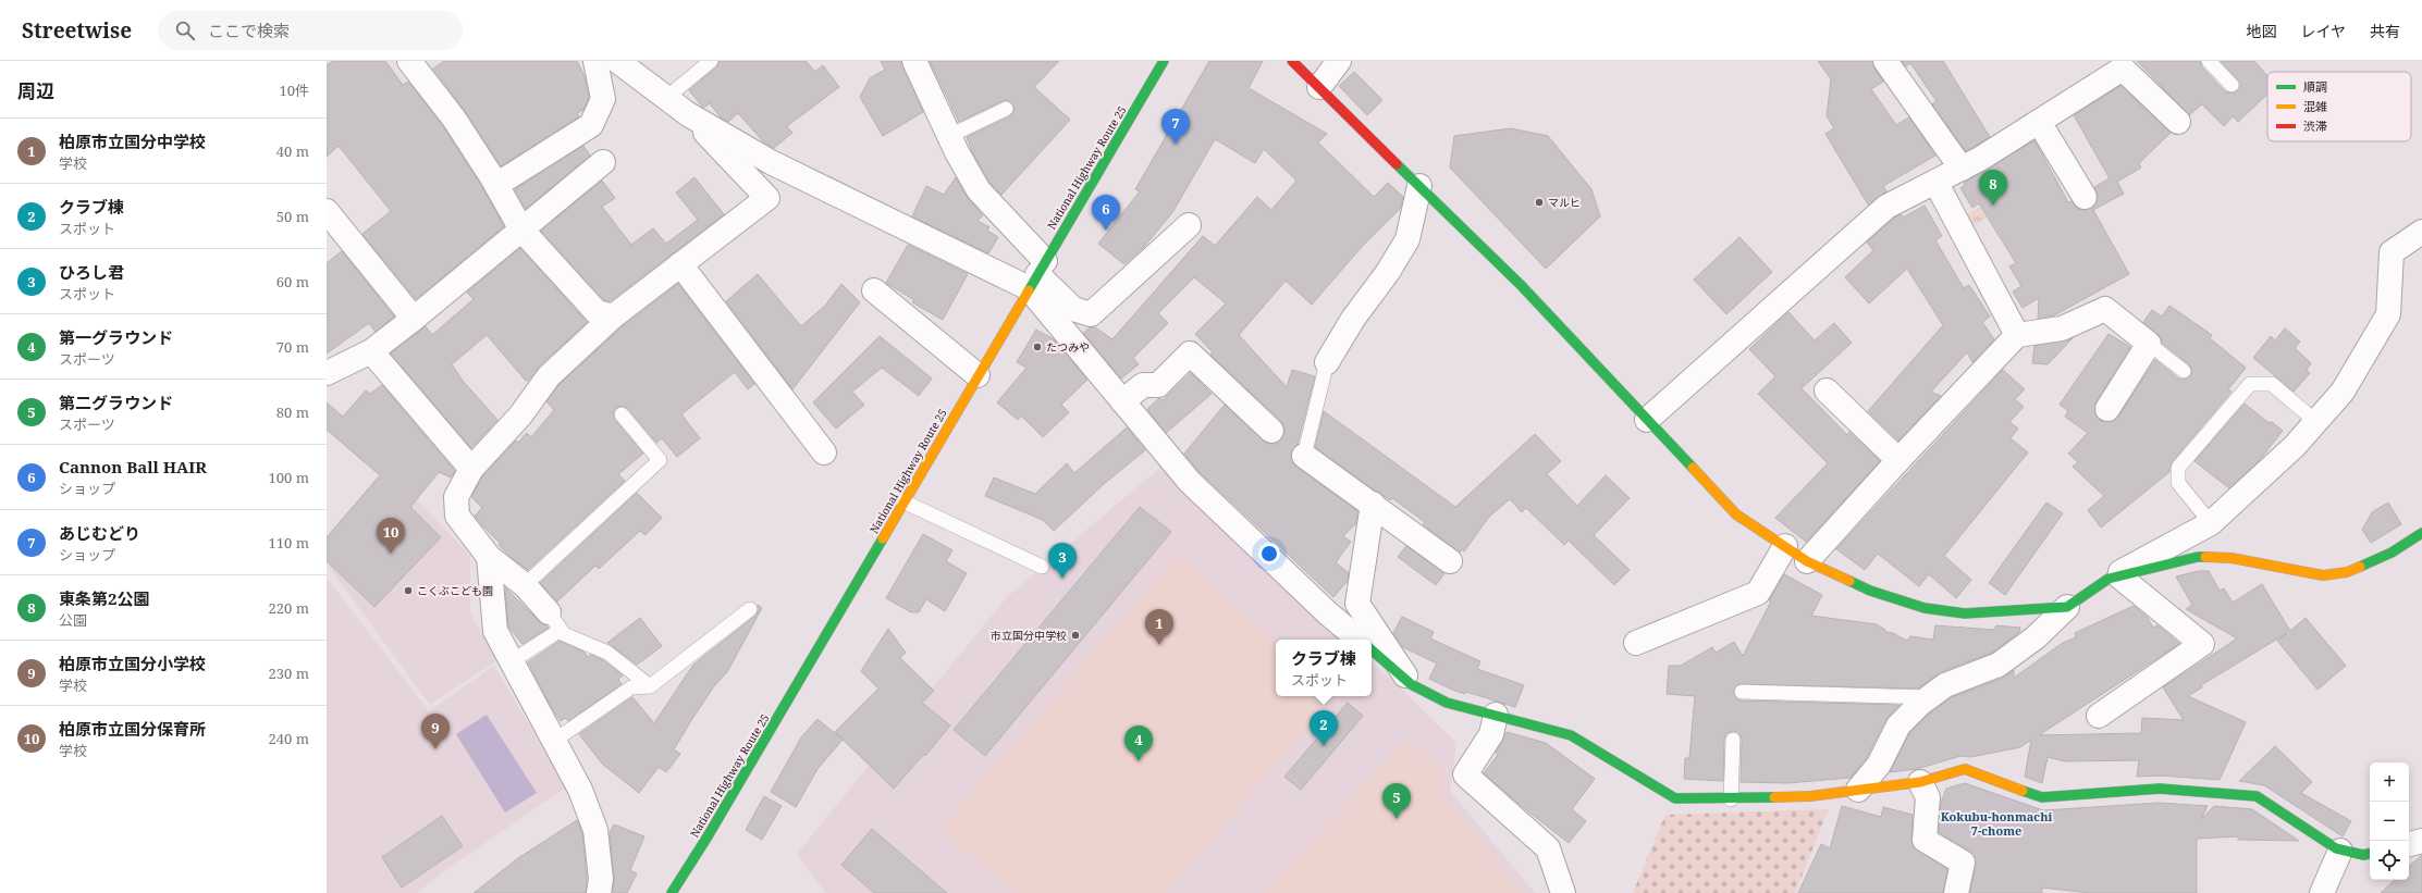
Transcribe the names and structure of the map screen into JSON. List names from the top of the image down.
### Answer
{
  "streets": {
    "main road": ["National Highway Route 25"]
  },
  "districts": ["Kokubu-honmachi 7-chome"],
  "places": [
    "マルヒ",
    "たつみや",
    "こくぶこども園",
    "市立国分中学校"
  ],
  "legend": ["順調", "混雑", "渋滞"],
  "page": {
    "header": "Streetwise",
    "search": "ここで検索",
    "nav": ["地図", "レイヤ", "共有"],
    "heading": ["周辺", "10件"],
    "pins": [
      "7",
      "8",
      "6",
      "10",
      "3",
      "1",
      "2",
      "9",
      "4",
      "5"
    ],
    "list": [
      {
        "mark": "1",
        "name": "柏原市立国分中学校",
        "note": "学校",
        "value": "40 m"
      },
      {
        "mark": "2",
        "name": "クラブ棟",
        "note": "スポット",
        "value": "50 m"
      },
      {
        "mark": "3",
        "name": "ひろし君",
        "note": "スポット",
        "value": "60 m"
      },
      {
        "mark": "4",
        "name": "第一グラウンド",
        "note": "スポーツ",
        "value": "70 m"
      },
      {
        "mark": "5",
        "name": "第二グラウンド",
        "note": "スポーツ",
        "value": "80 m"
      },
      {
        "mark": "6",
        "name": "Cannon Ball HAIR",
        "note": "ショップ",
        "value": "100 m"
      },
      {
        "mark": "7",
        "name": "あじむどり",
        "note": "ショップ",
        "value": "110 m"
      },
      {
        "mark": "8",
        "name": "東条第2公園",
        "note": "公園",
        "value": "220 m"
      },
      {
        "mark": "9",
        "name": "柏原市立国分小学校",
        "note": "学校",
        "value": "230 m"
      },
      {
        "mark": "10",
        "name": "柏原市立国分保育所",
        "note": "学校",
        "value": "240 m"
      }
    ],
    "popup": ["クラブ棟", "スポット"],
    "map_buttons": ["+", "−"]
  }
}
